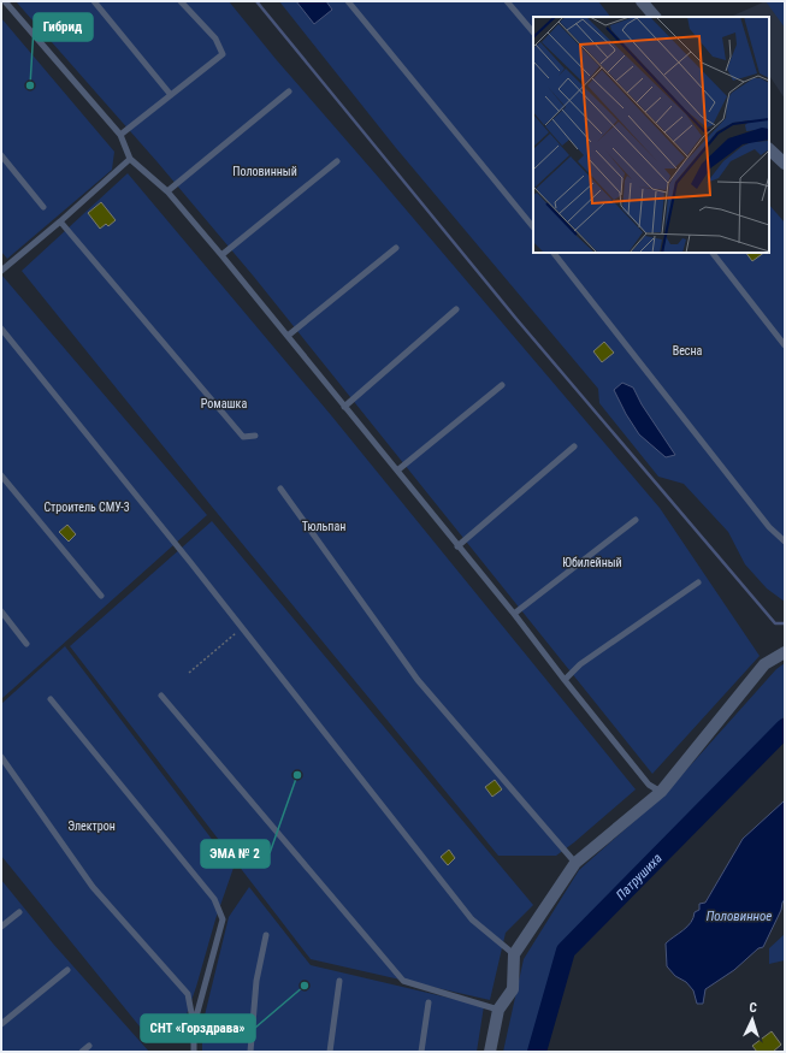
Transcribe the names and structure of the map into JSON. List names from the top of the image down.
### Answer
{
  "water": ["Патрушиха", "Половинное"],
  "parks": [
    "Половинный",
    "Весна",
    "Ромашка",
    "Строитель СМУ-3",
    "Тюльпан",
    "Юбилейный",
    "Электрон"
  ],
  "places": ["Гибрид", "ЭМА № 2", "СНТ «Горздрава»"],
  "north": "top"
}
